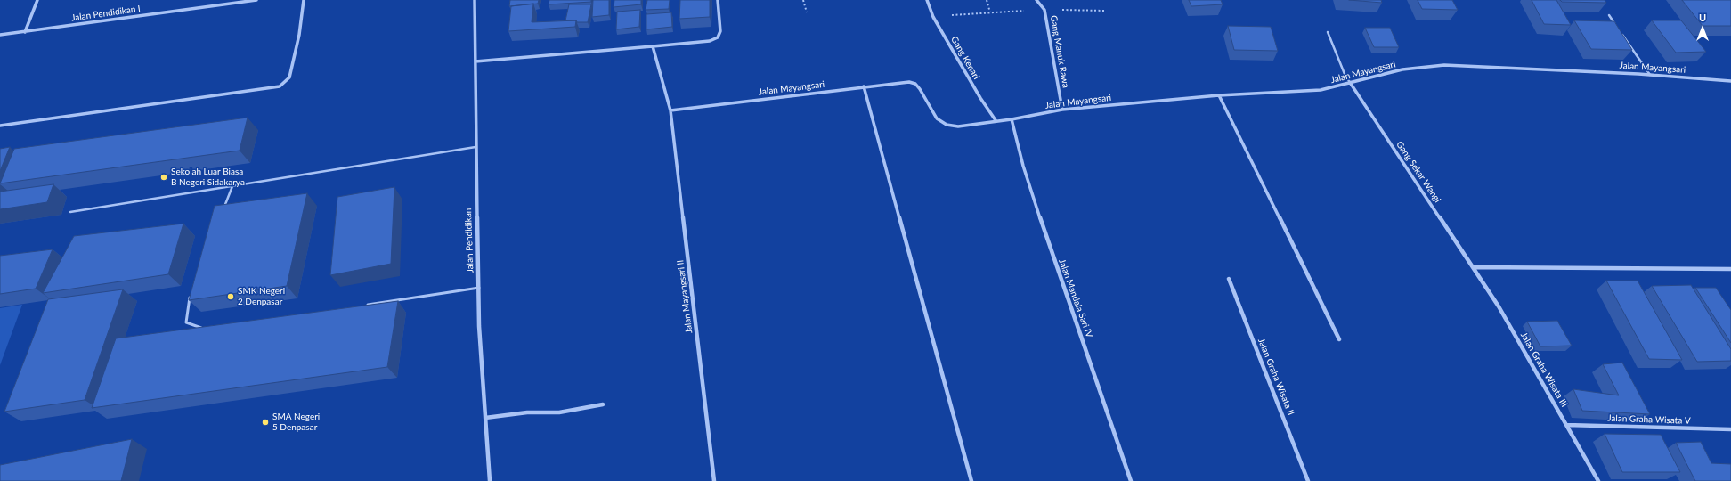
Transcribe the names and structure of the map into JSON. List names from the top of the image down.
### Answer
{
  "streets": {
    "street": [
      "Jalan Pendidikan I",
      "Gang Manuk Rawa",
      "Gang Kenari",
      "Jalan Mayangsari",
      "Gang Sekar Wangi",
      "Jalan Pendidikan",
      "Jalan Mayangsari II",
      "Jalan Mandala Sari IV",
      "Jalan Graha Wisata III",
      "Jalan Graha Wisata II",
      "Jalan Graha Wisata V"
    ]
  },
  "crossings": [
    ["Gang Manuk Rawa", "Jalan Mayangsari"],
    ["Gang Kenari", "Jalan Mayangsari"],
    ["Jalan Mayangsari", "Gang Sekar Wangi"],
    ["Jalan Mayangsari", "Jalan Mayangsari II"],
    ["Jalan Mayangsari", "Jalan Mandala Sari IV"],
    ["Gang Sekar Wangi", "Jalan Graha Wisata III"],
    ["Jalan Graha Wisata III", "Jalan Graha Wisata V"]
  ],
  "places": ["Sekolah Luar Biasa B Negeri Sidakarya", "SMK Negeri 2 Denpasar", "SMA Negeri 5 Denpasar"],
  "north": "top"
}
